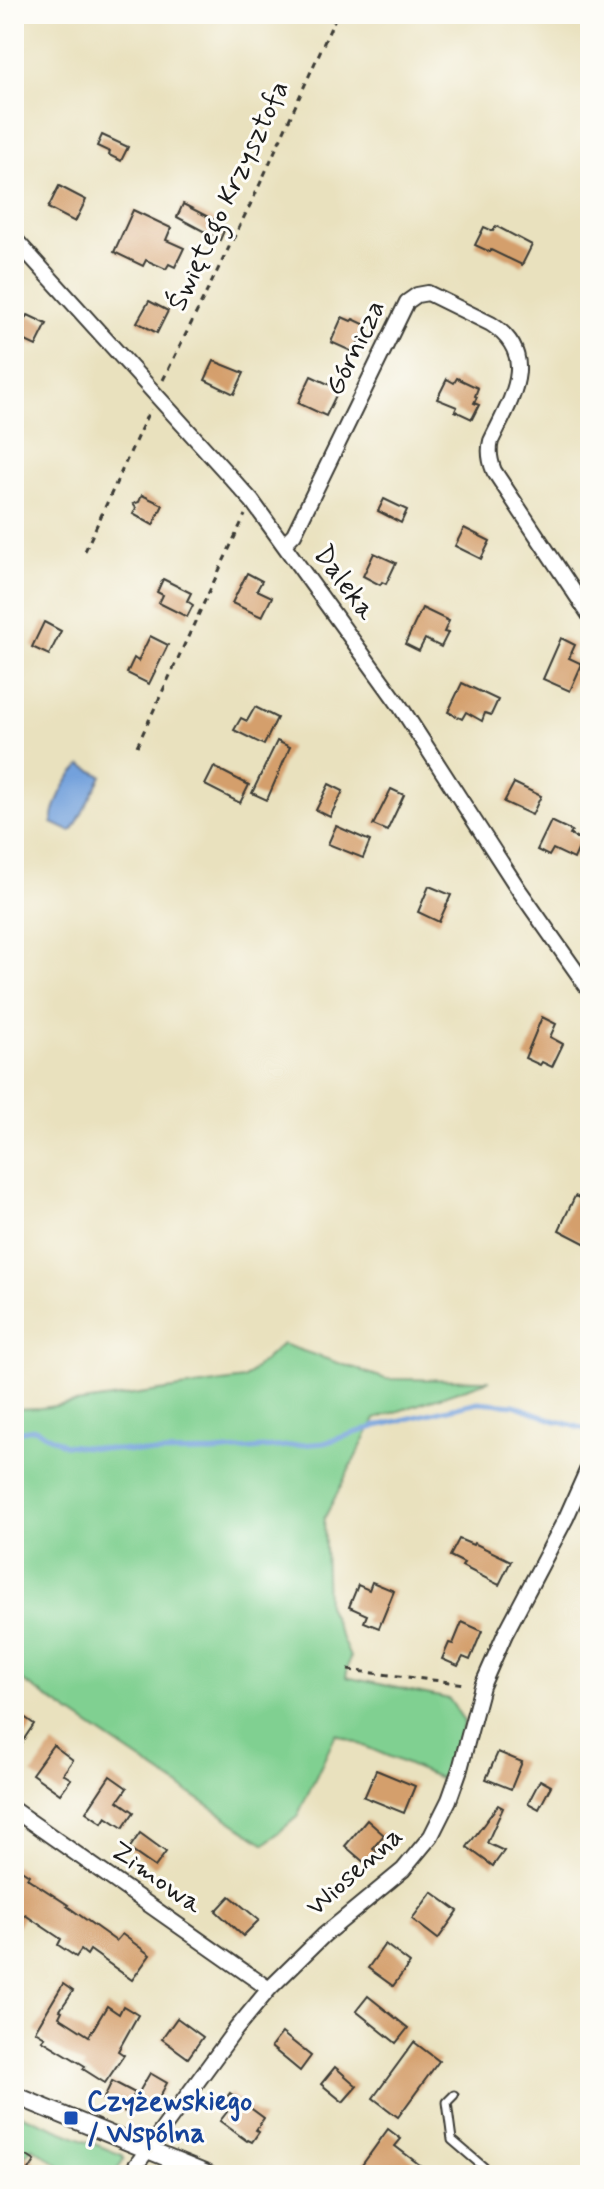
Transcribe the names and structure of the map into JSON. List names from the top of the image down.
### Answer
{
  "streets": {
    "street": [
      "Górnicza",
      "Daleka",
      "Wiosenna",
      "Zimowa"
    ],
    "path": ["Świętego Krzysztofa"]
  },
  "crossings": [
    ["Świętego Krzysztofa", "Daleka"],
    ["Górnicza", "Daleka"],
    ["Wiosenna", "Zimowa"]
  ],
  "places": {
    "transit": ["Czyżewskiego / Wspólna"]
  }
}
